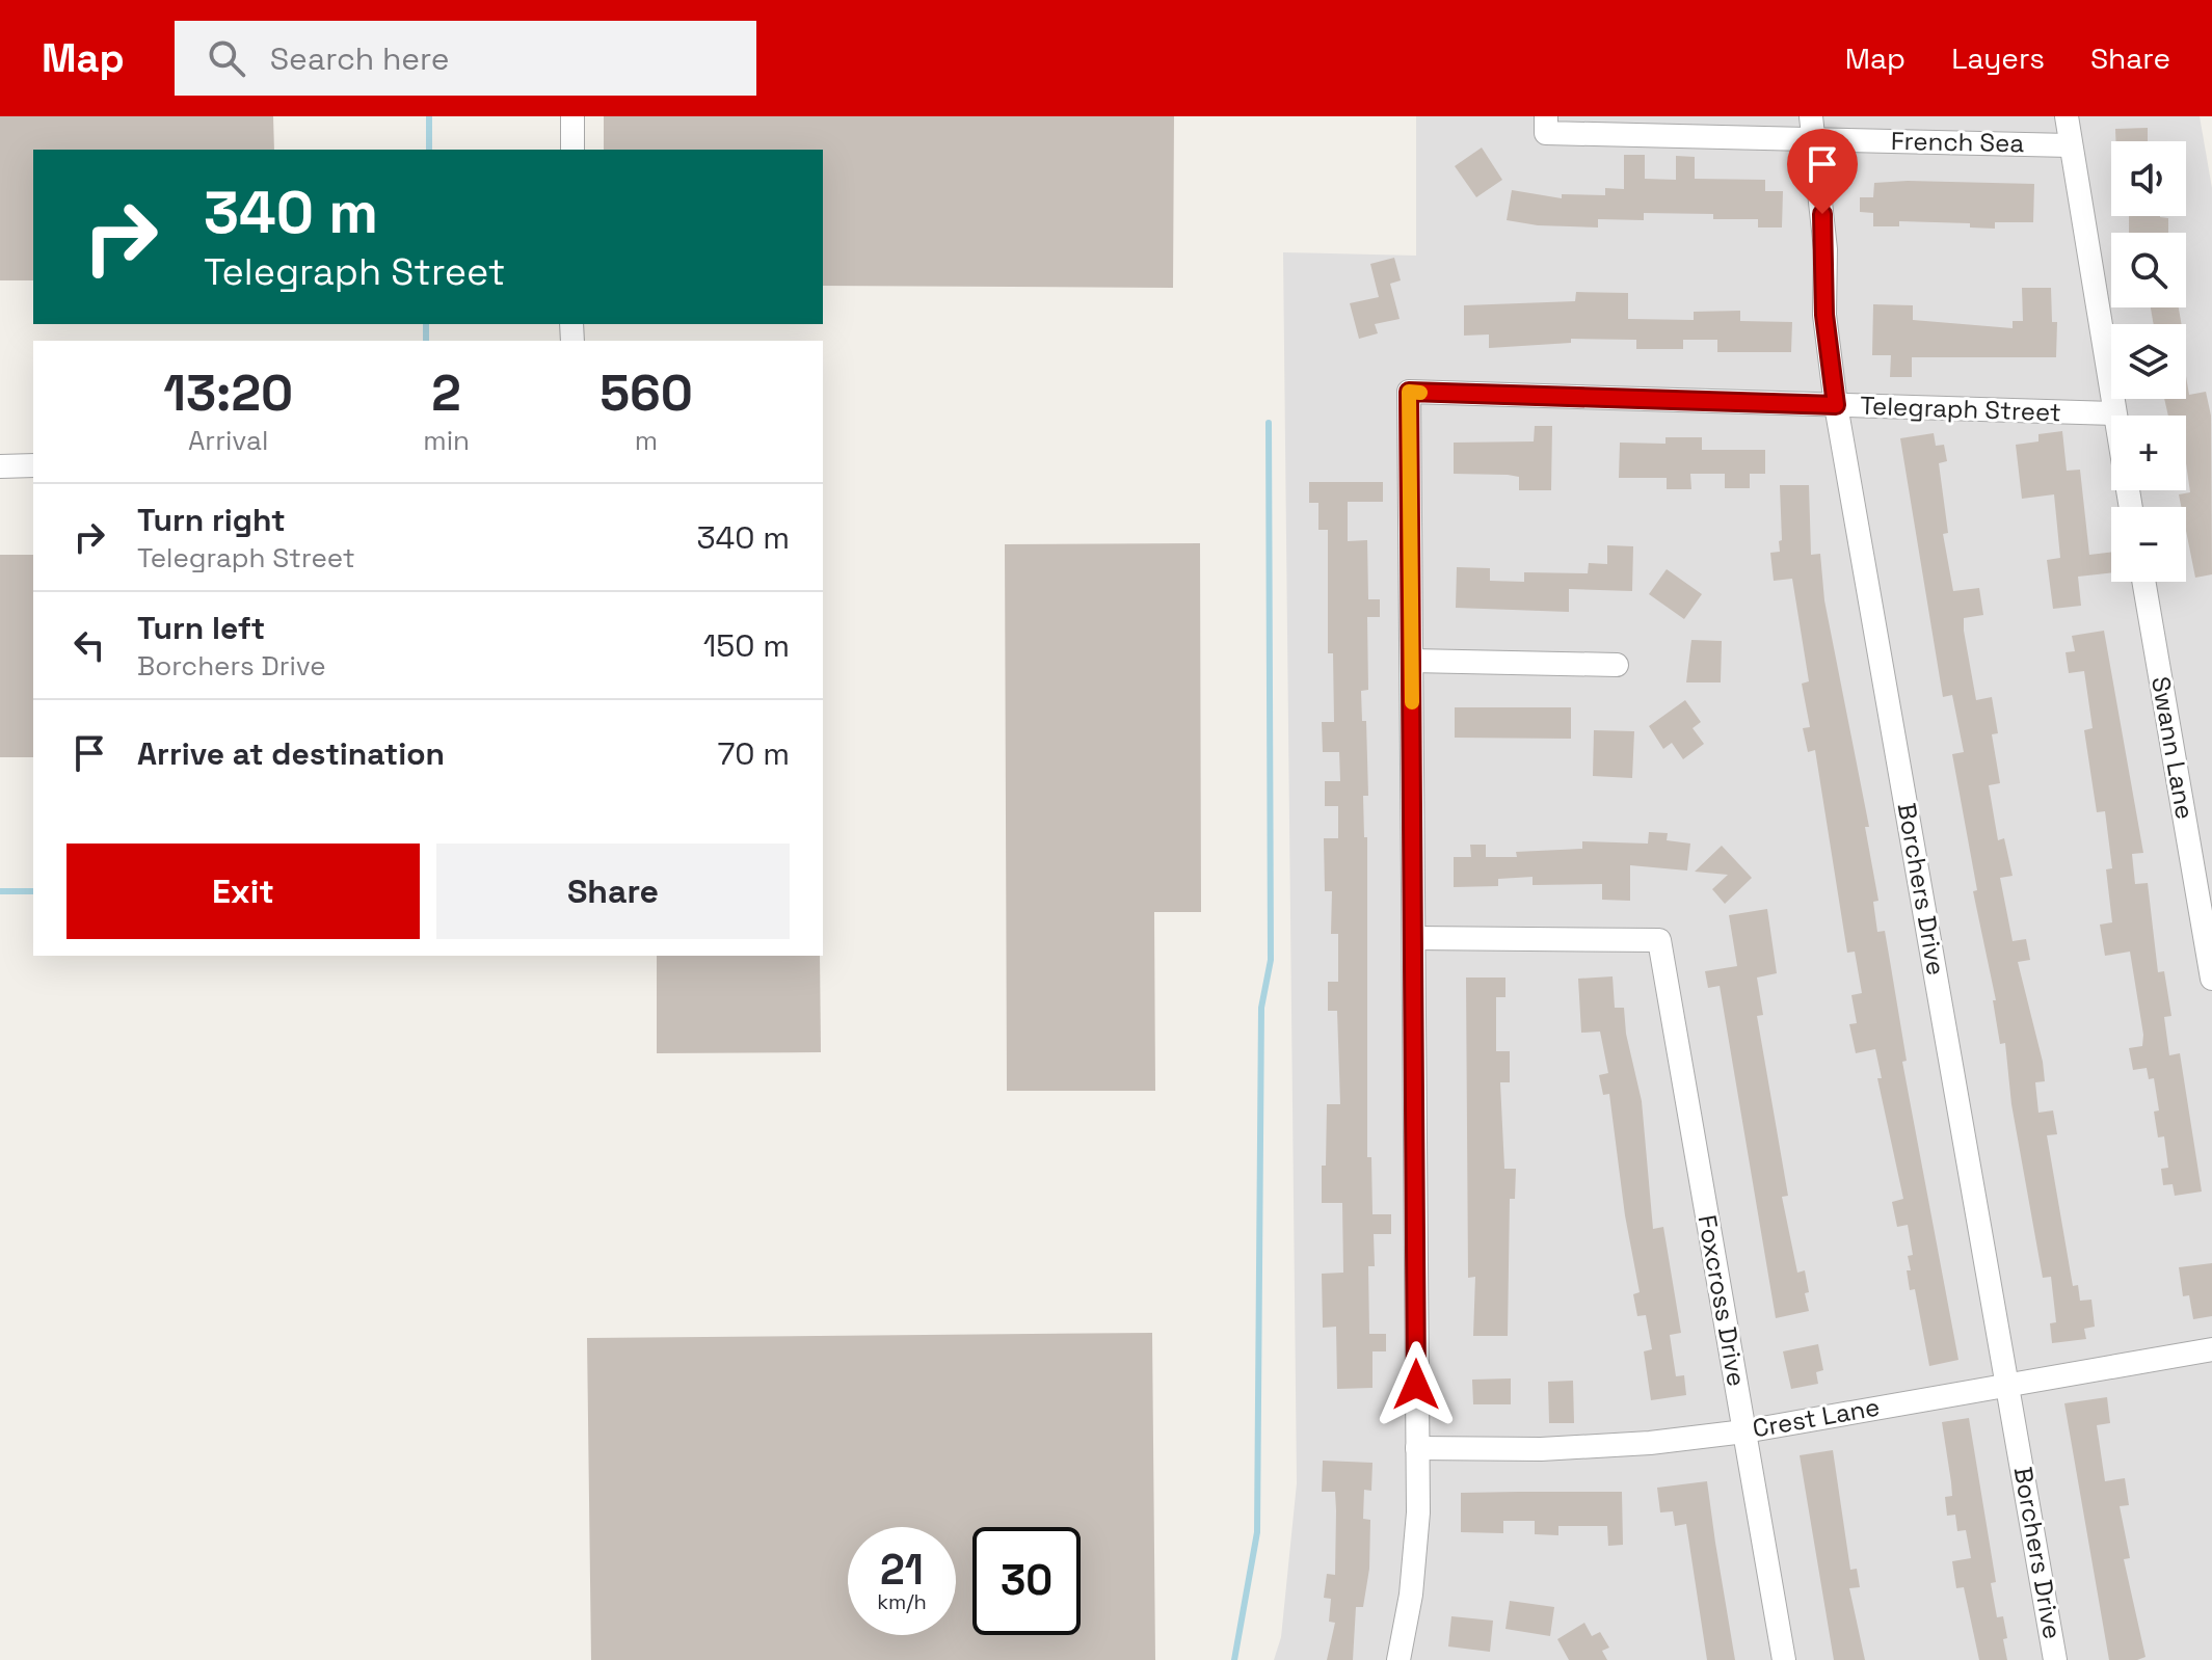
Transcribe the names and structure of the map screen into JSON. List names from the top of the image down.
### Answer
{
  "streets": {
    "street": [
      "French Sea",
      "Telegraph Street",
      "Swann Lane",
      "Borchers Drive",
      "Foxcross Drive",
      "Crest Lane"
    ]
  },
  "crossings": [
    ["French Sea", "Borchers Drive"],
    ["Telegraph Street", "Borchers Drive"],
    ["Borchers Drive", "Crest Lane"],
    ["Foxcross Drive", "Crest Lane"]
  ],
  "page": {
    "header": "Map",
    "search": "Search here",
    "nav": ["Map", "Layers", "Share"],
    "map_buttons": ["+", "−"],
    "turn": ["340 m", "Telegraph Street"],
    "eta": [
      "13:20",
      "Arrival",
      "2",
      "min",
      "560",
      "m"
    ],
    "list": [
      {
        "name": "Turn right",
        "note": "Telegraph Street",
        "value": "340 m"
      },
      {
        "name": "Turn left",
        "note": "Borchers Drive",
        "value": "150 m"
      },
      {
        "name": "Arrive at destination",
        "value": "70 m"
      }
    ],
    "buttons": ["Exit", "Share"],
    "speed": "21 km/h",
    "limit": "30"
  }
}
